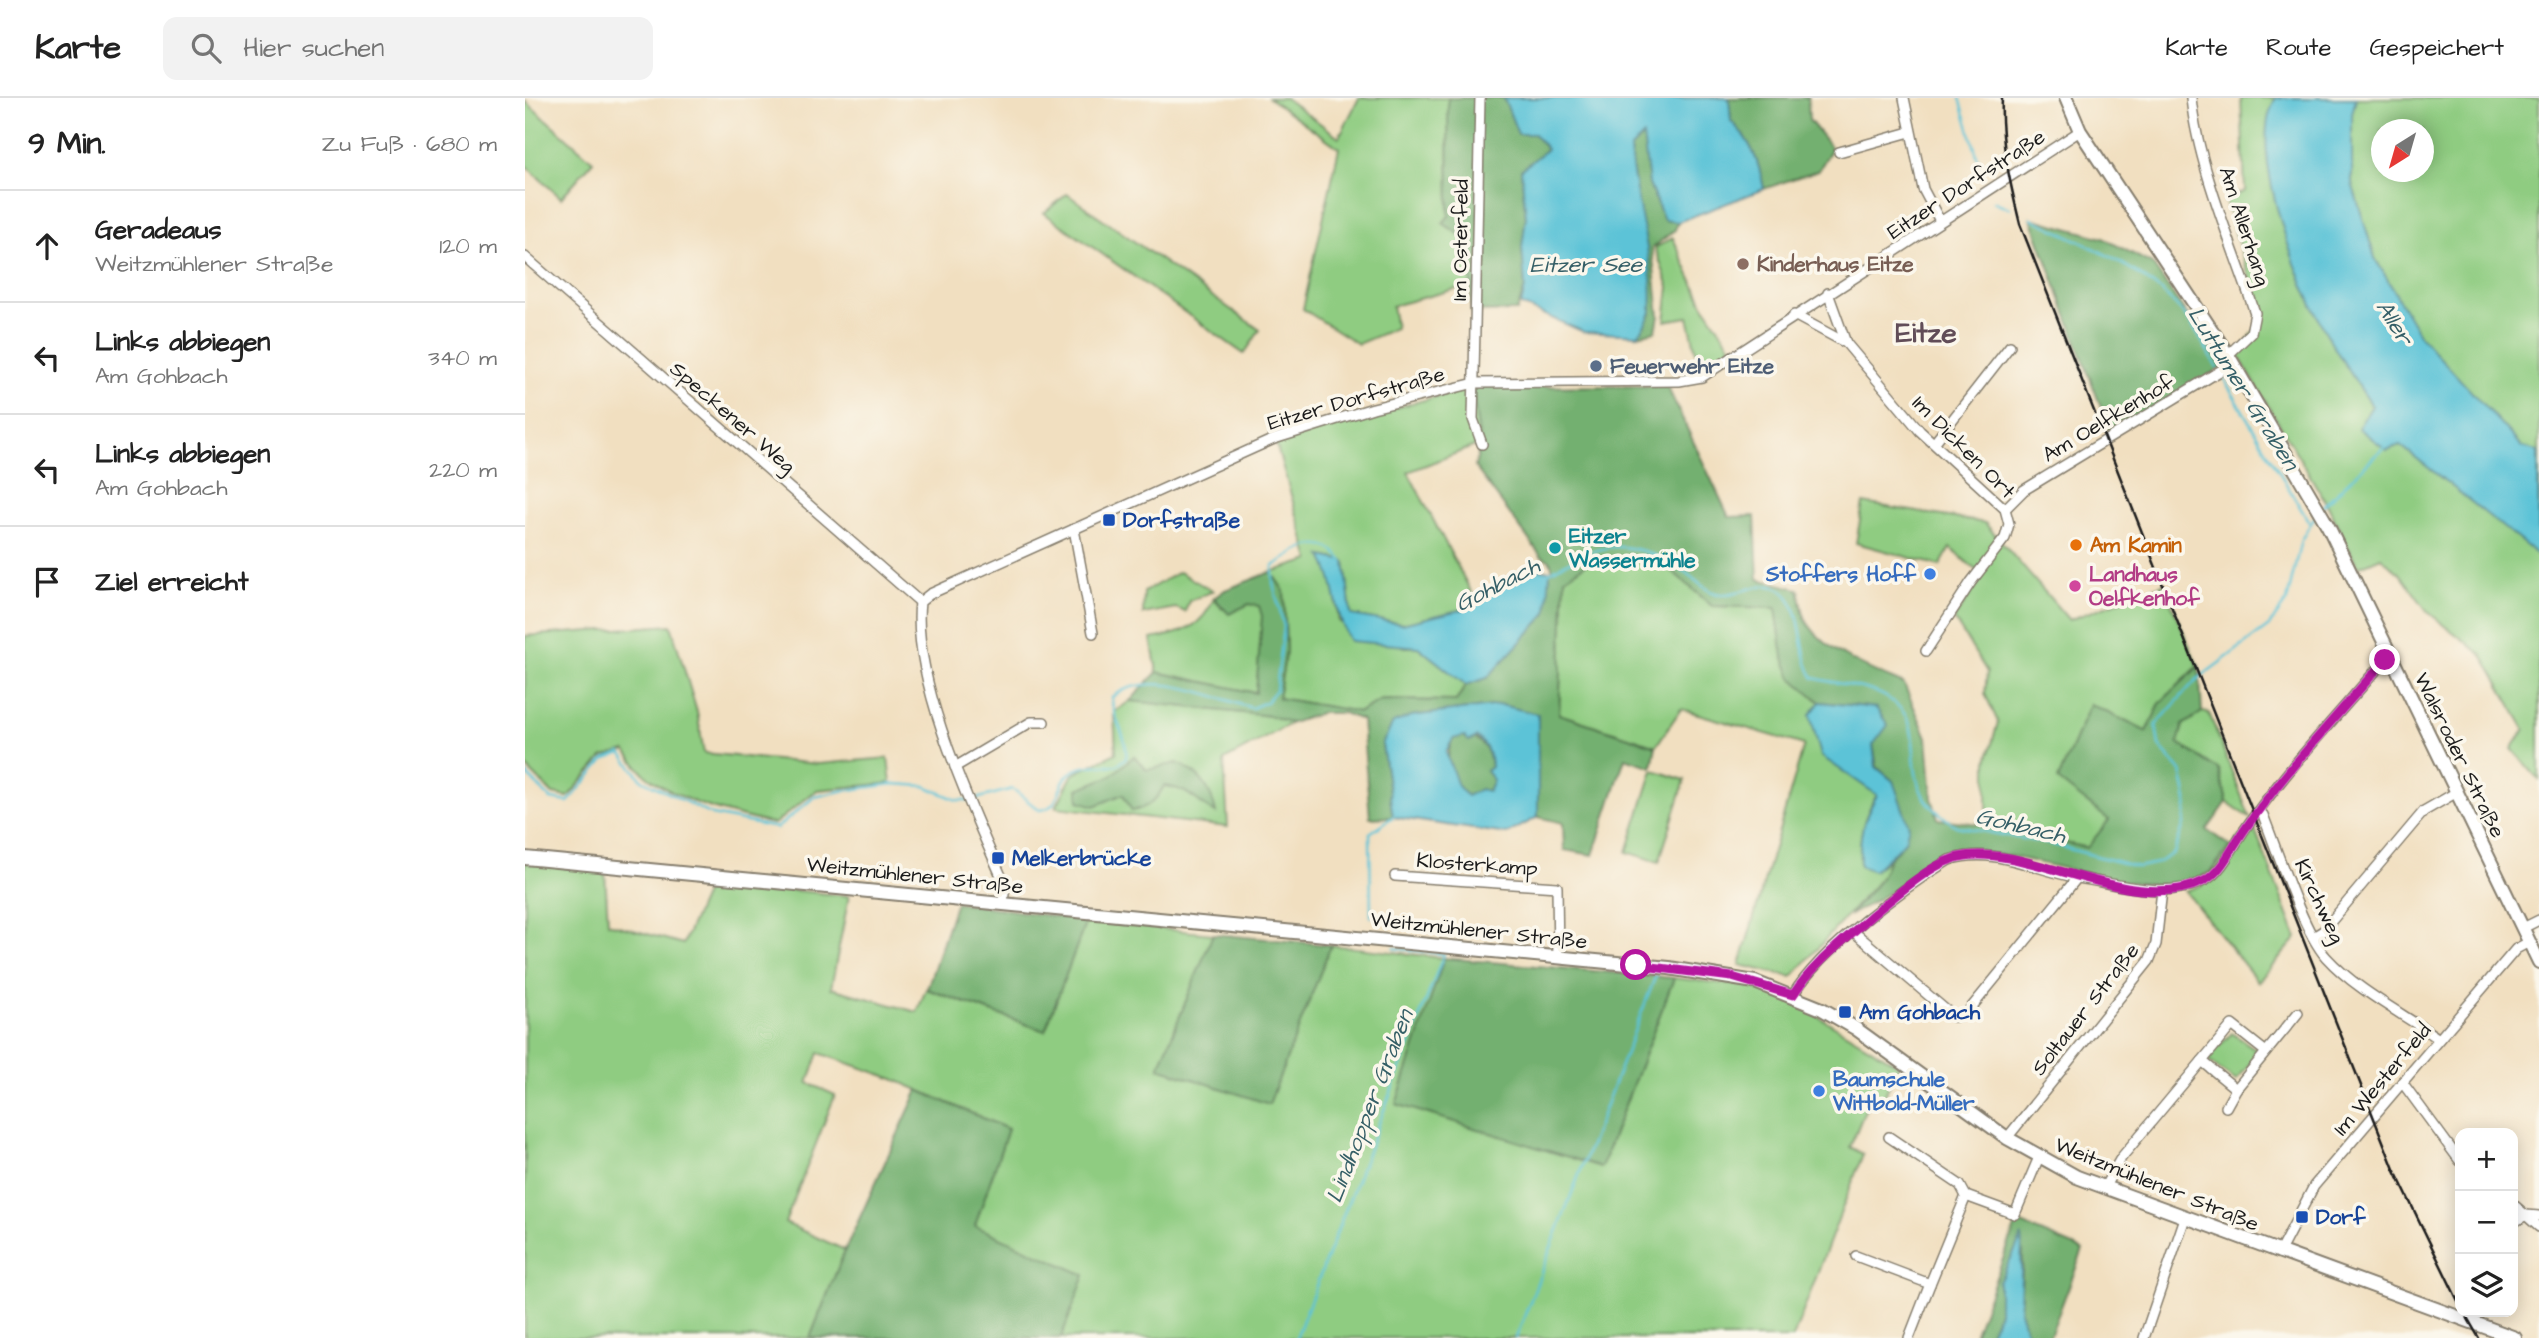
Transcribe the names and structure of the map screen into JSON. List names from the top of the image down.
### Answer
{
  "streets": {
    "street": [
      "Eitzer Dorfstraße",
      "Am Allerhang",
      "Im Osterfeld",
      "Speckener Weg",
      "Am Oelfkenhof",
      "Im Dicken Ort",
      "Walsroder Straße",
      "Klosterkamp",
      "Weitzmühlener Straße",
      "Kirchweg",
      "Soltauer Straße",
      "Im Westerfeld"
    ]
  },
  "crossings": [
    ["Eitzer Dorfstraße", "Im Osterfeld"],
    ["Eitzer Dorfstraße", "Speckener Weg"],
    ["Eitzer Dorfstraße", "Im Dicken Ort"],
    ["Eitzer Dorfstraße", "Walsroder Straße"],
    ["Am Allerhang", "Am Oelfkenhof"],
    ["Am Allerhang", "Walsroder Straße"],
    ["Am Oelfkenhof", "Im Dicken Ort"],
    ["Am Oelfkenhof", "Walsroder Straße"],
    ["Walsroder Straße", "Im Westerfeld"],
    ["Klosterkamp", "Weitzmühlener Straße"],
    ["Weitzmühlener Straße", "Soltauer Straße"],
    ["Weitzmühlener Straße", "Im Westerfeld"],
    ["Kirchweg", "Im Westerfeld"]
  ],
  "districts": ["Eitze"],
  "water": [
    "Eitzer See",
    "Aller",
    "Luttumer Graben",
    "Gohbach",
    "Lindhopper Graben"
  ],
  "places": {
    "other": [
      "Kinderhaus Eitze",
      "Feuerwehr Eitze",
      "Am Kamin",
      "Eitzer Wassermühle",
      "Stoffers Hoff",
      "Landhaus Oelfkenhof",
      "Baumschule Wittbold-Müller"
    ],
    "transit": [
      "Dorfstraße",
      "Melkerbrücke",
      "Am Gohbach",
      "Dorf"
    ]
  },
  "north": "bottom left",
  "page": {
    "header": "Karte",
    "search": "Hier suchen",
    "nav": ["Karte", "Route", "Gespeichert"],
    "heading": ["9 Min.", "Zu Fuß · 680 m"],
    "list": [
      ["Geradeaus", "Weitzmühlener Straße", "120 m"],
      ["Links abbiegen", "Am Gohbach", "340 m"],
      ["Links abbiegen", "Am Gohbach", "220 m"],
      "Ziel erreicht"
    ],
    "map_buttons": ["+", "−"]
  }
}
